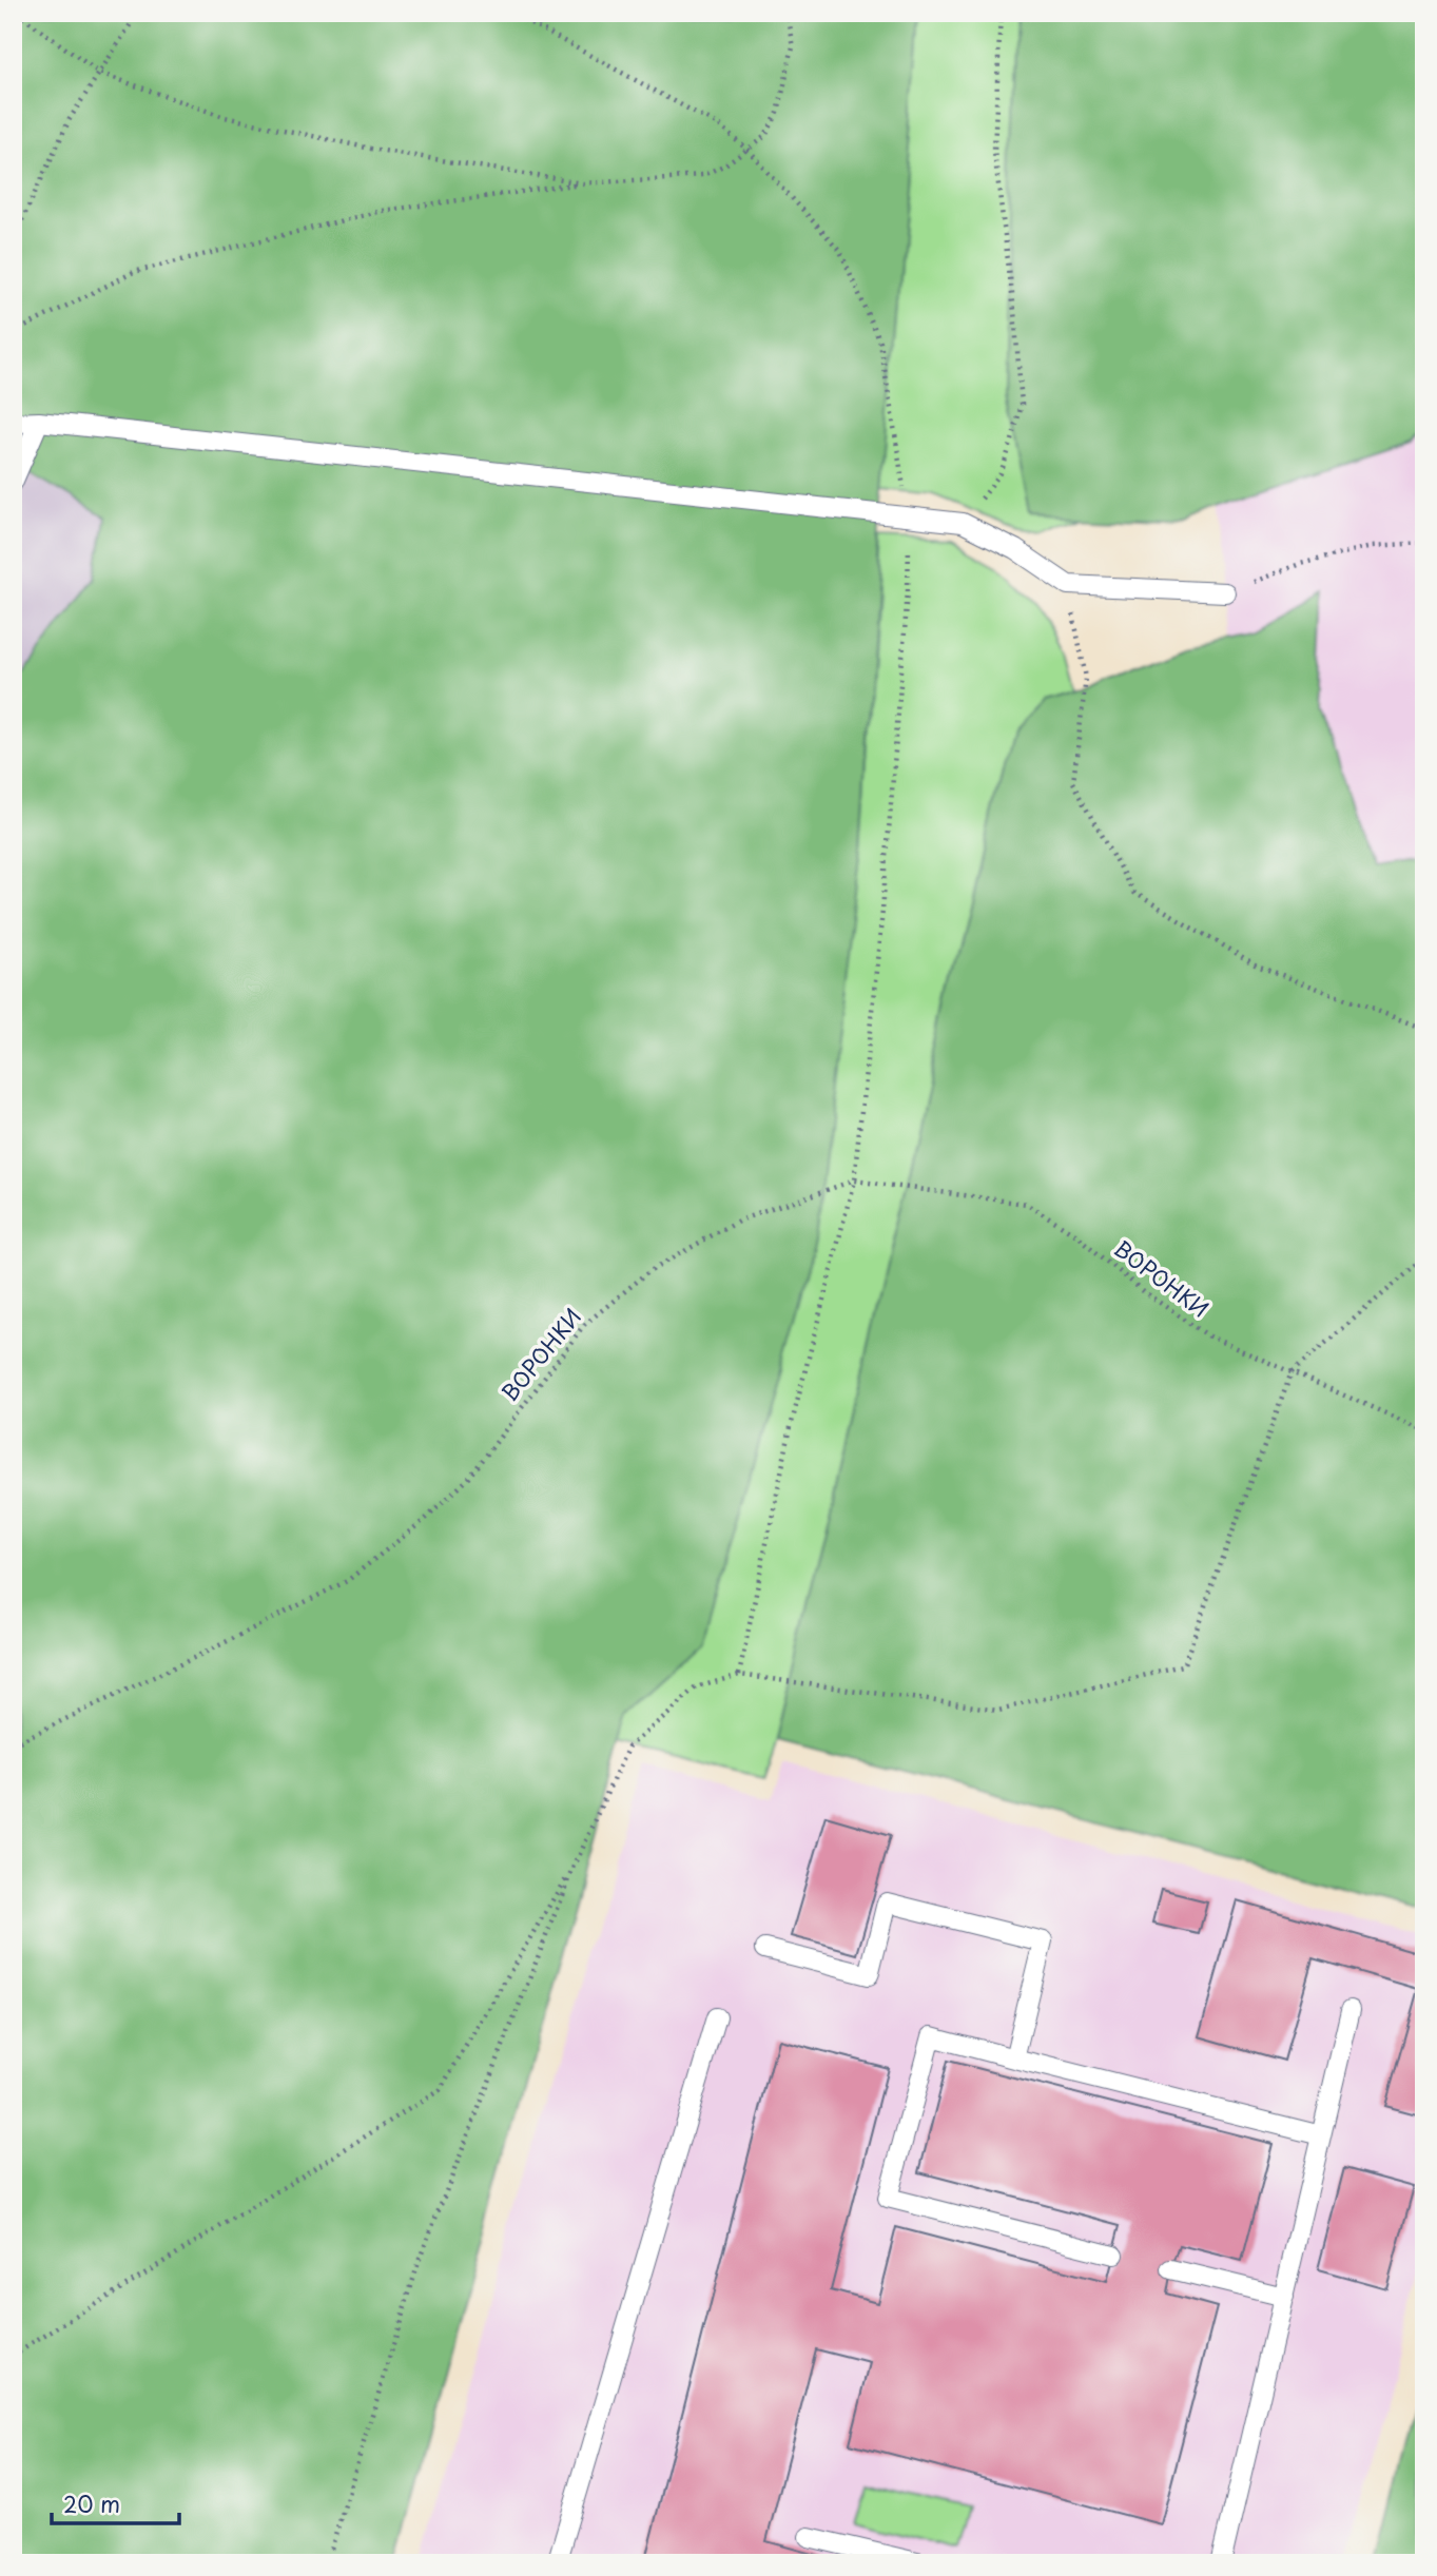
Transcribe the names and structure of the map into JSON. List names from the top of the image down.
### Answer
{
  "streets": {
    "path": ["ВОРОНКИ"]
  },
  "scale_bar": "20 m"
}
